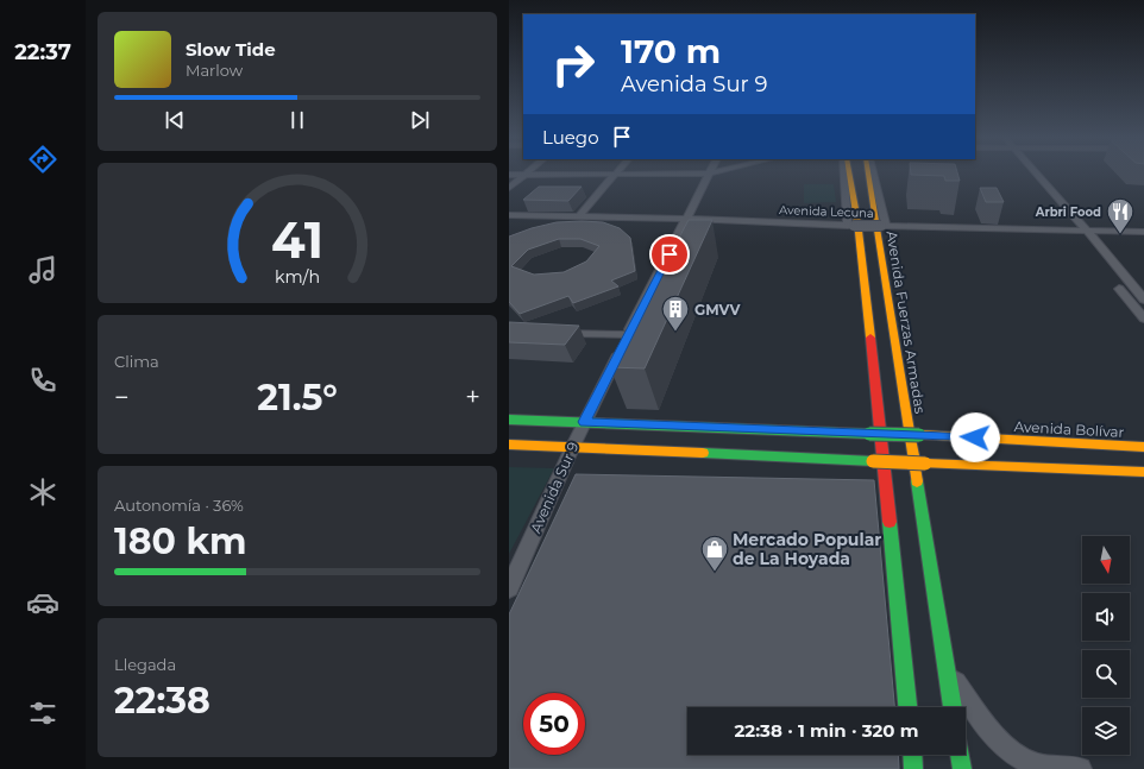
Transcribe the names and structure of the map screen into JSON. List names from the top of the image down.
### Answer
{
  "streets": {
    "main road": ["Avenida Fuerzas Armadas", "Avenida Bolívar"],
    "street": ["Avenida Lecuna", "Avenida Sur 9"]
  },
  "crossings": [
    ["Avenida Lecuna", "Avenida Sur 9"],
    ["Avenida Bolívar", "Avenida Sur 9"]
  ],
  "places": {
    "restaurant": ["Arbri Food"],
    "building": ["GMVV"],
    "shop": ["Mercado Popular de La Hoyada"]
  },
  "north": "bottom",
  "page": {
    "tabs": "22:37",
    "turn": ["170 m", "Avenida Sur 9"],
    "song": ["Slow Tide", "Marlow"],
    "then": "Luego",
    "tile": [
      "Clima",
      ["Autonomía · 36%", "180 km"],
      ["Llegada", "22:38"]
    ],
    "heat": ["−", "21.5°", "+"],
    "limit": "50",
    "trip": "22:38 · 1 min · 320 m",
    "gauge": ["41", "km/h"]
  }
}
